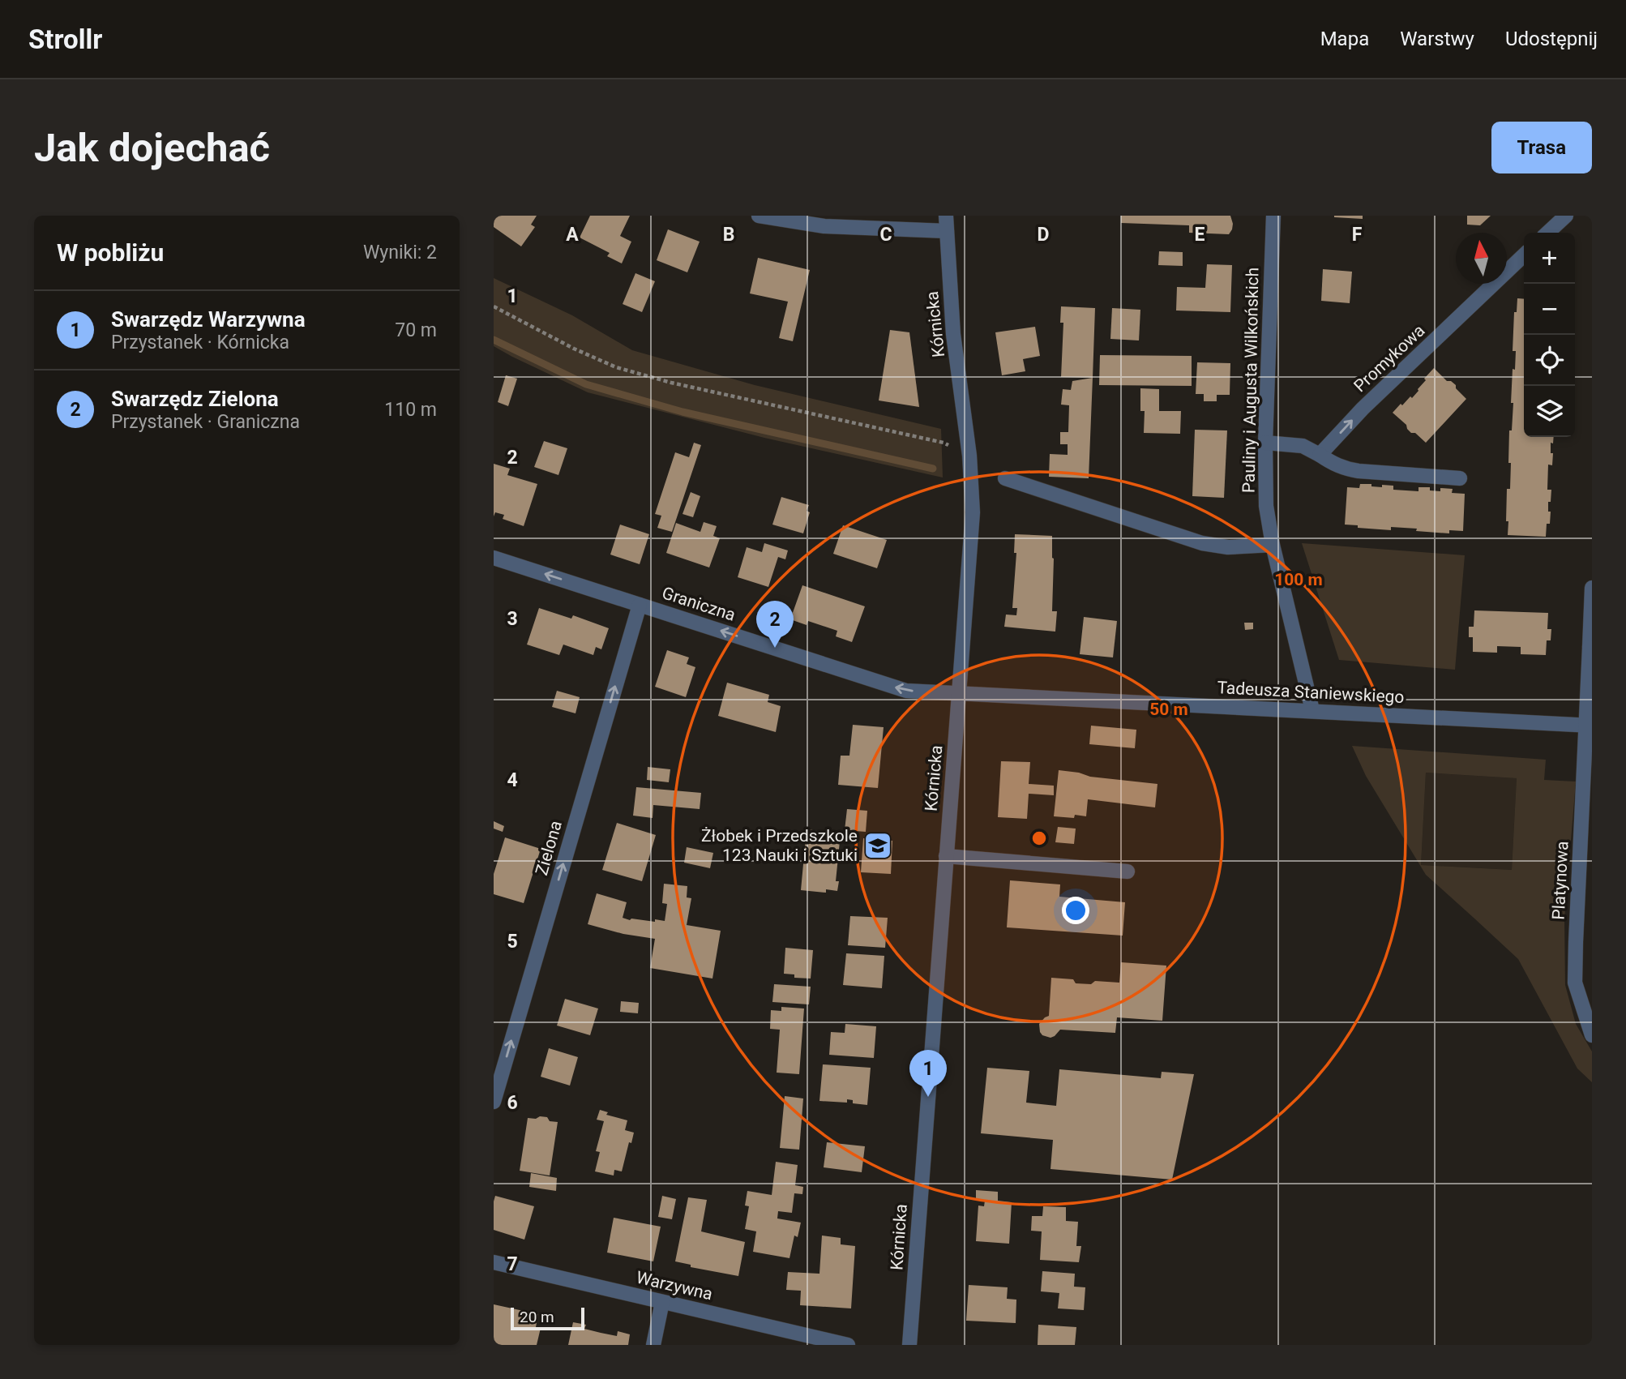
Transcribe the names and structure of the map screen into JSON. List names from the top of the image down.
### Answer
{
  "streets": {
    "street": [
      "Kórnicka",
      "Promykowa",
      "Pauliny i Augusta Wilkońskich",
      "Graniczna",
      "Tadeusza Staniewskiego",
      "Zielona",
      "Platynowa",
      "Warzywna"
    ]
  },
  "crossings": [
    ["Kórnicka", "Graniczna"],
    ["Kórnicka", "Tadeusza Staniewskiego"],
    ["Pauliny i Augusta Wilkońskich", "Tadeusza Staniewskiego"],
    ["Graniczna", "Tadeusza Staniewskiego"],
    ["Graniczna", "Zielona"],
    ["Tadeusza Staniewskiego", "Platynowa"]
  ],
  "one_way": ["Promykowa", "Graniczna", "Zielona"],
  "places": {
    "school or university": ["Żłobek i Przedszkole 123 Nauki i Sztuki"]
  },
  "scale_bar": "20 m",
  "north": "top",
  "page": {
    "header": "Strollr",
    "nav": ["Mapa", "Warstwy", "Udostępnij"],
    "buttons": "Trasa",
    "title": "Jak dojechać",
    "heading": ["W pobliżu", "Wyniki: 2"],
    "map_buttons": ["+", "−"],
    "list": [
      {
        "mark": "1",
        "name": "Swarzędz Warzywna",
        "note": "Przystanek · Kórnicka",
        "value": "70 m"
      },
      {
        "mark": "2",
        "name": "Swarzędz Zielona",
        "note": "Przystanek · Graniczna",
        "value": "110 m"
      }
    ],
    "pins": ["2", "1"],
    "scale": "20 m"
  },
  "grid": {
    "columns": [
      "A",
      "B",
      "C",
      "D",
      "E",
      "F"
    ],
    "rows": [
      "1",
      "2",
      "3",
      "4",
      "5",
      "6",
      "7"
    ]
  },
  "rings": ["100 m", "50 m"]
}
